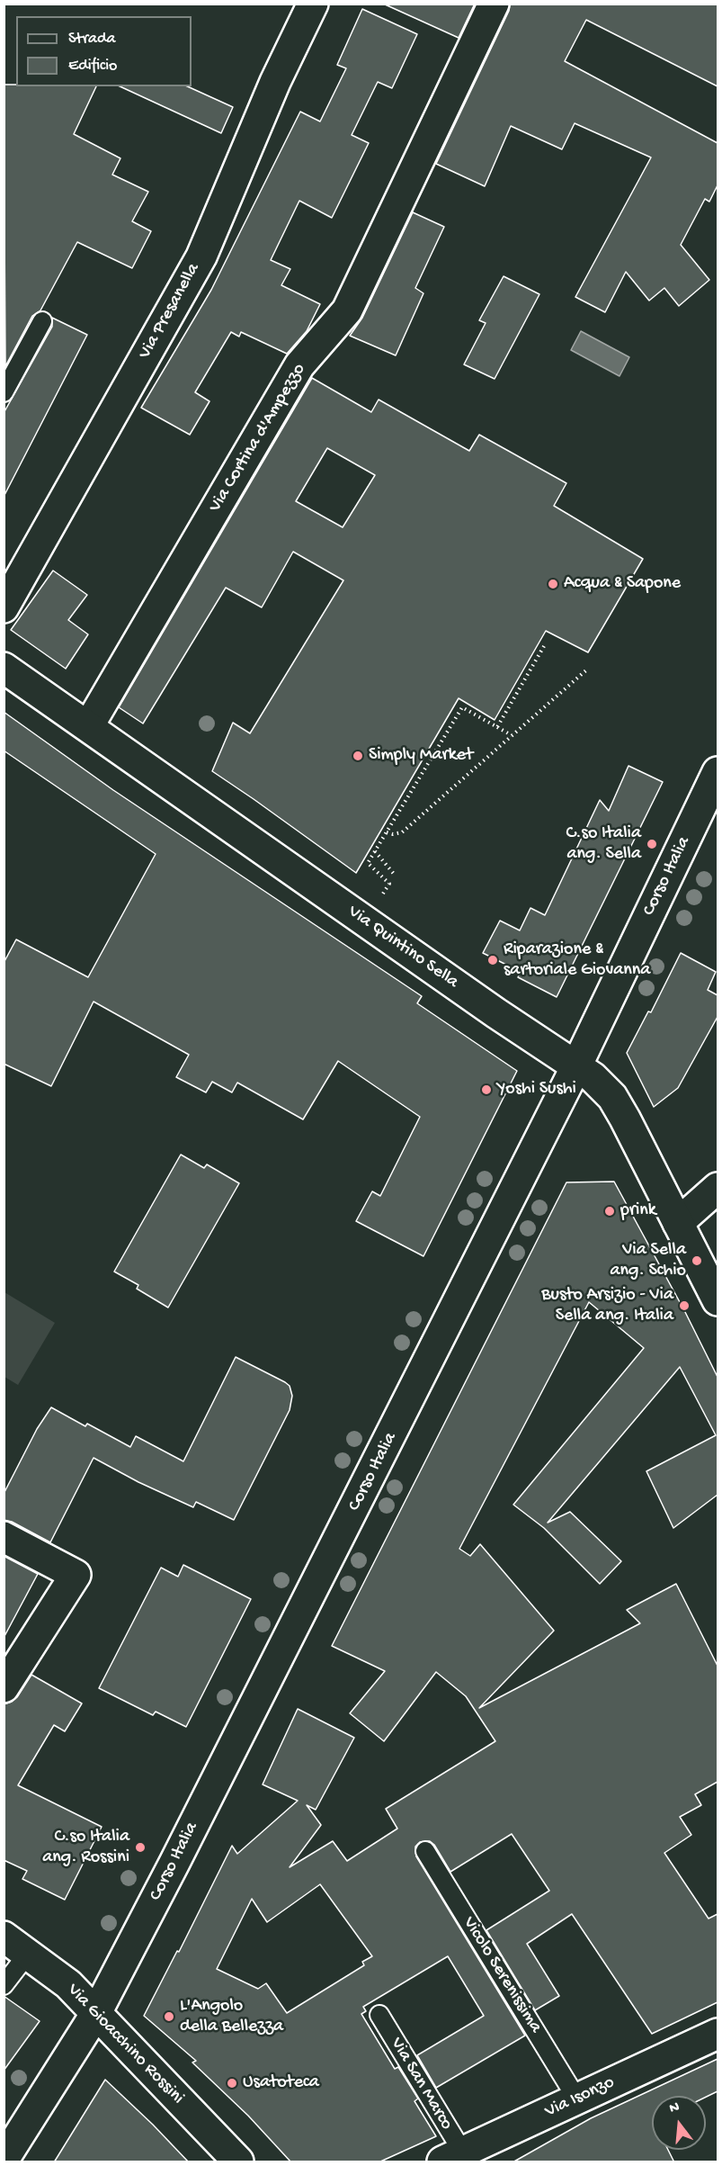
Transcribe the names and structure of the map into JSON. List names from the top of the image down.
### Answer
{
  "streets": {
    "street": [
      "Via Presanella",
      "Via Cortina d'Ampezzo",
      "Corso Italia",
      "Via Quintino Sella",
      "Via Gioacchino Rossini",
      "Via Isonzo"
    ],
    "lane": ["Vicolo Serenissima", "Via San Marco"]
  },
  "crossings": [
    ["Via Cortina d'Ampezzo", "Via Quintino Sella"],
    ["Corso Italia", "Via Quintino Sella"],
    ["Corso Italia", "Via Gioacchino Rossini"],
    ["Vicolo Serenissima", "Via Isonzo"],
    ["Via San Marco", "Via Isonzo"]
  ],
  "places": [
    "Acqua & Sapone",
    "Simply Market",
    "C.so Italia ang. Sella",
    "Riparazione & sartoriale Giovanna",
    "Yoshi Sushi",
    "prink",
    "Via Sella ang. Schio",
    "Busto Arsizio - Via Sella ang. Italia",
    "C.so Italia ang. Rossini",
    "L'Angolo della Bellezza",
    "Usatoteca"
  ],
  "legend": ["Strada", "Edificio"],
  "north": "top"
}
